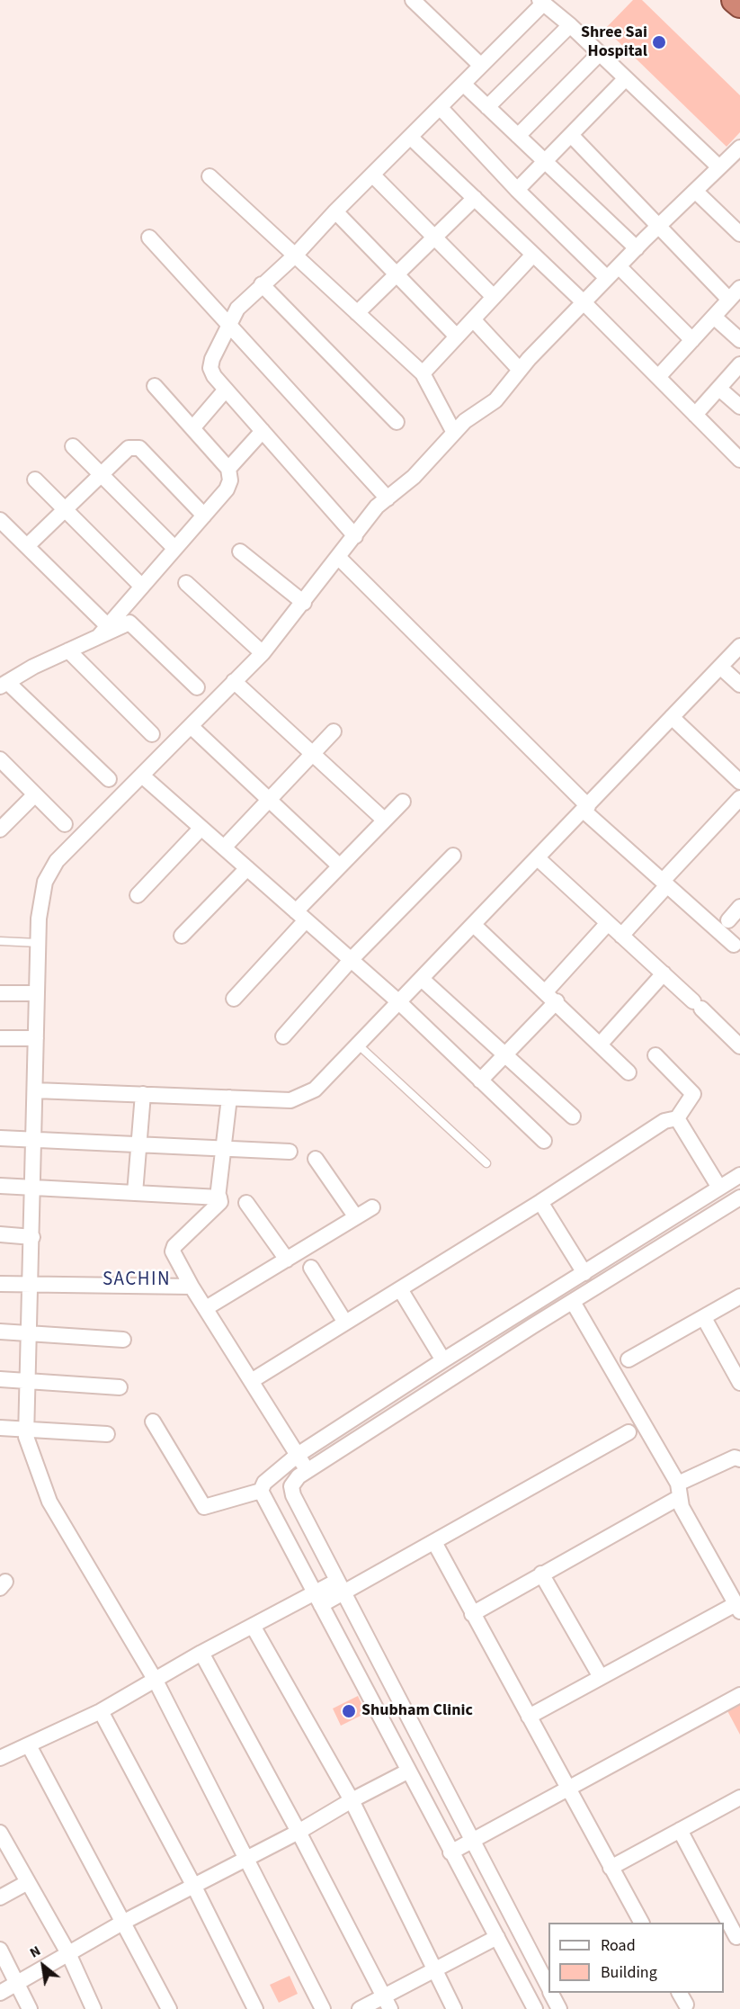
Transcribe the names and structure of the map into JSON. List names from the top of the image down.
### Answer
{
  "districts": ["SACHIN"],
  "places": ["Shree Sai Hospital", "Shubham Clinic"],
  "legend": ["Road", "Building"],
  "north": "top left"
}
